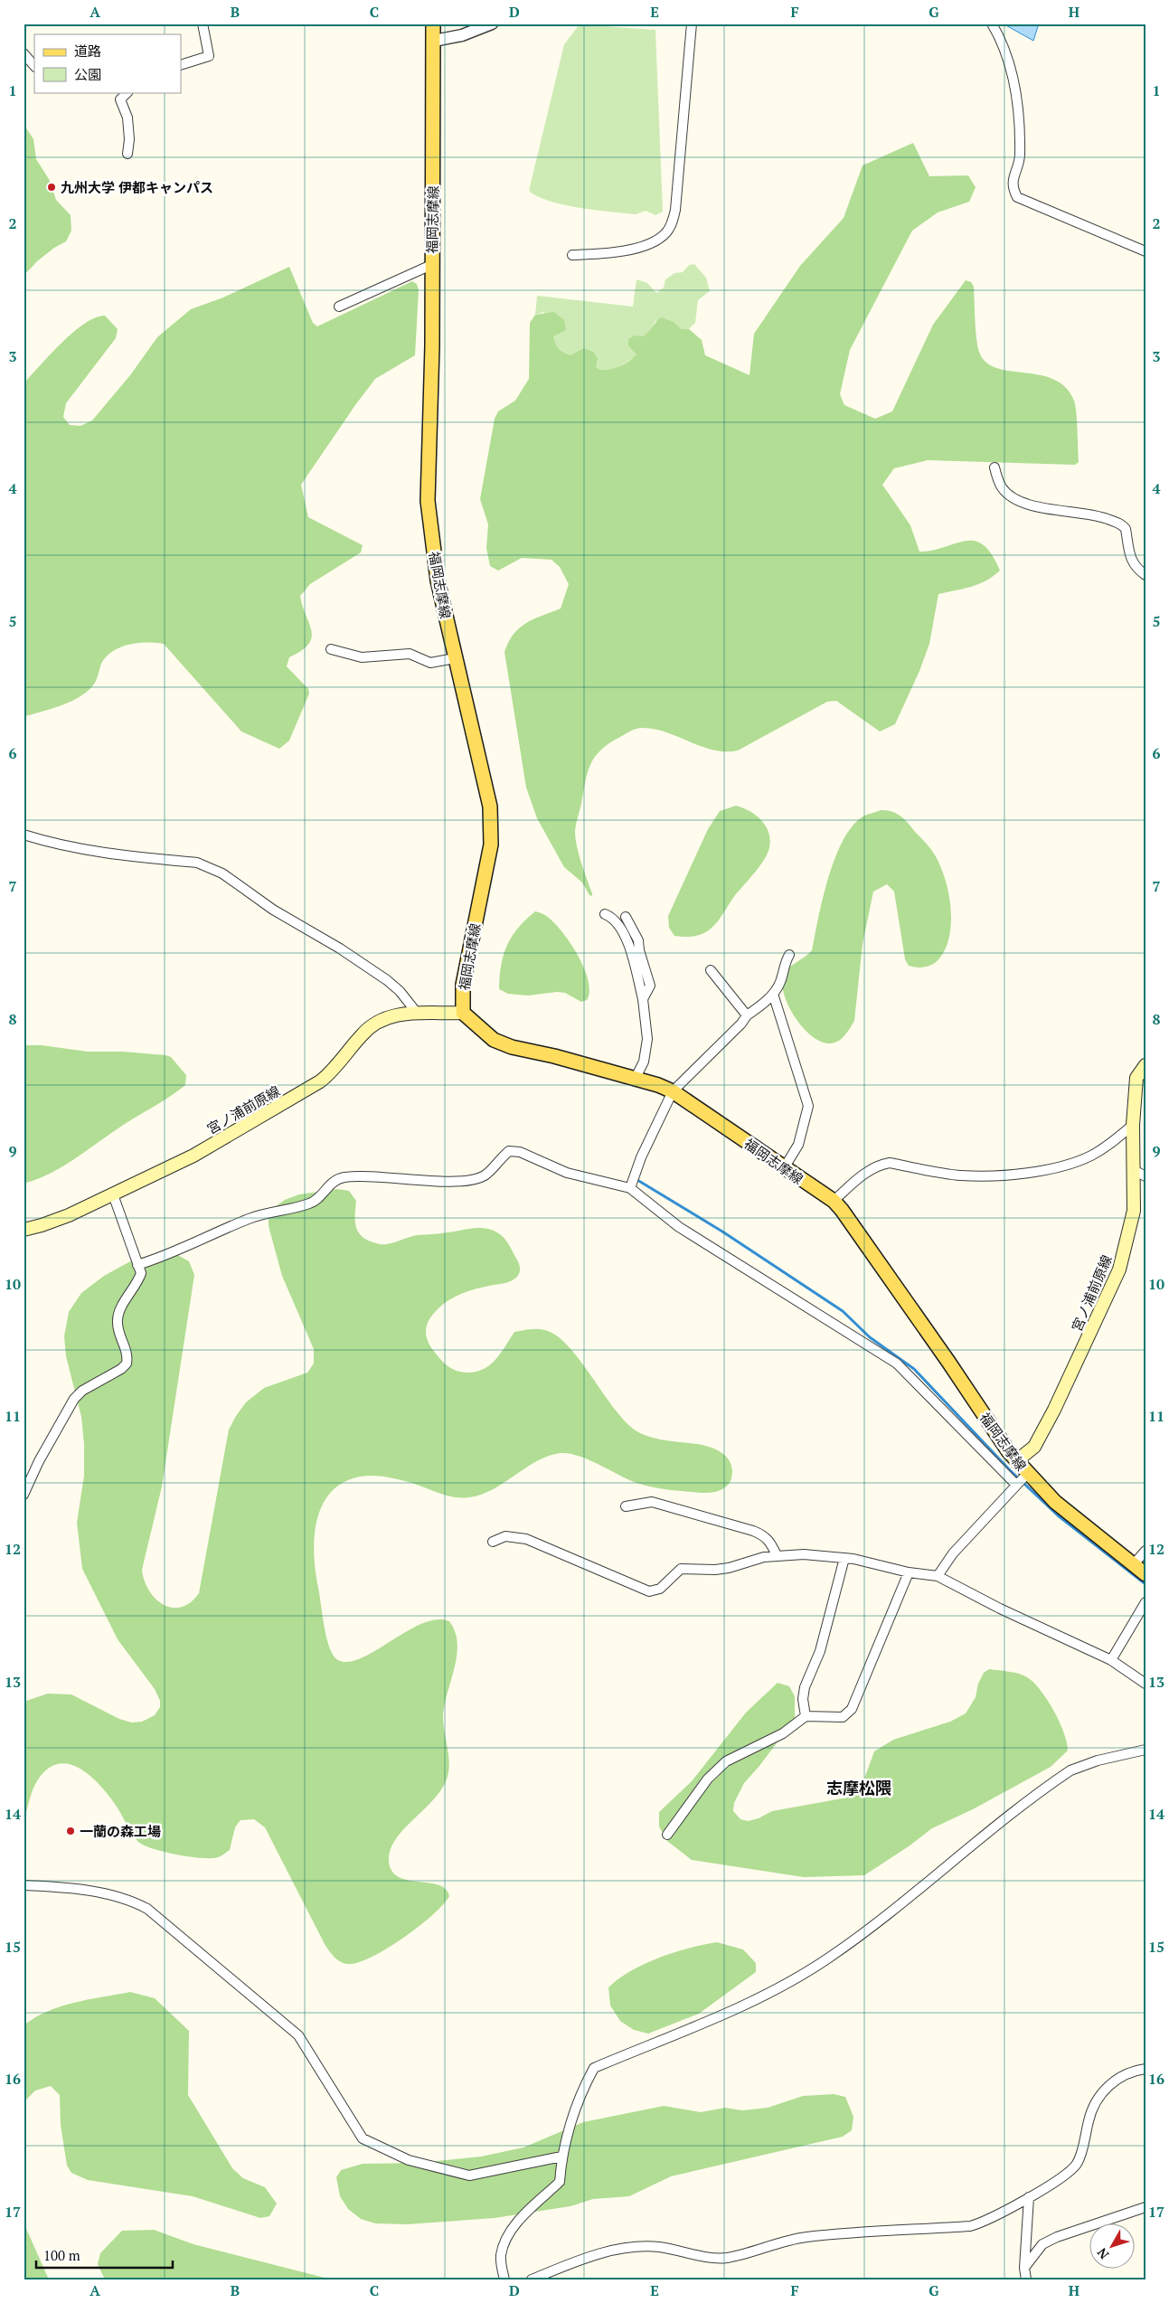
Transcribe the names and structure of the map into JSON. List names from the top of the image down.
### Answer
{
  "streets": {
    "main road": ["福岡志摩線", "宮ノ浦前原線"]
  },
  "crossings": [
    ["福岡志摩線", "宮ノ浦前原線"]
  ],
  "districts": ["志摩松隈"],
  "places": ["九州大学 伊都キャンパス", "一蘭の森工場"],
  "legend": ["道路", "公園"],
  "scale_bar": "100 m",
  "north": "bottom left",
  "grid": {
    "columns": [
      "A",
      "B",
      "C",
      "D",
      "E",
      "F",
      "G",
      "H"
    ],
    "rows": [
      "1",
      "2",
      "3",
      "4",
      "5",
      "6",
      "7",
      "8",
      "9",
      "10",
      "11",
      "12",
      "13",
      "14",
      "15",
      "16",
      "17"
    ]
  }
}
